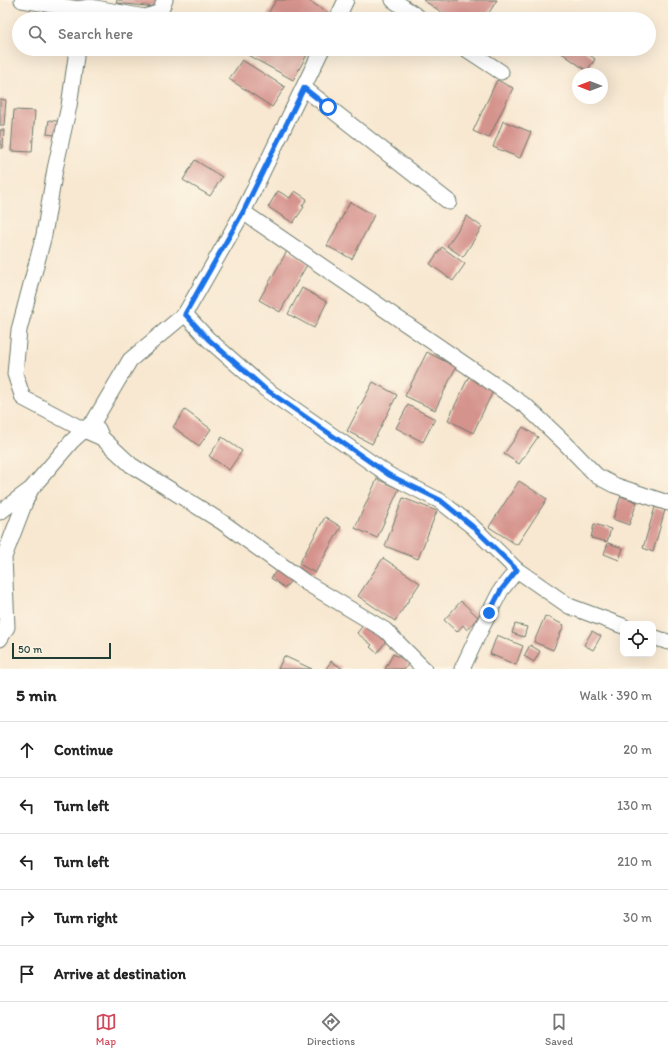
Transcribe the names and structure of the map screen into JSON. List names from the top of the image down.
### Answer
{
  "scale_bar": "50 m",
  "north": "left",
  "page": {
    "search": "Search here",
    "scale": "50 m",
    "heading": ["5 min", "Walk · 390 m"],
    "list": [
      ["Continue", "20 m"],
      ["Turn left", "130 m"],
      ["Turn left", "210 m"],
      ["Turn right", "30 m"],
      "Arrive at destination"
    ],
    "nav": ["Map", "Directions", "Saved"]
  }
}
